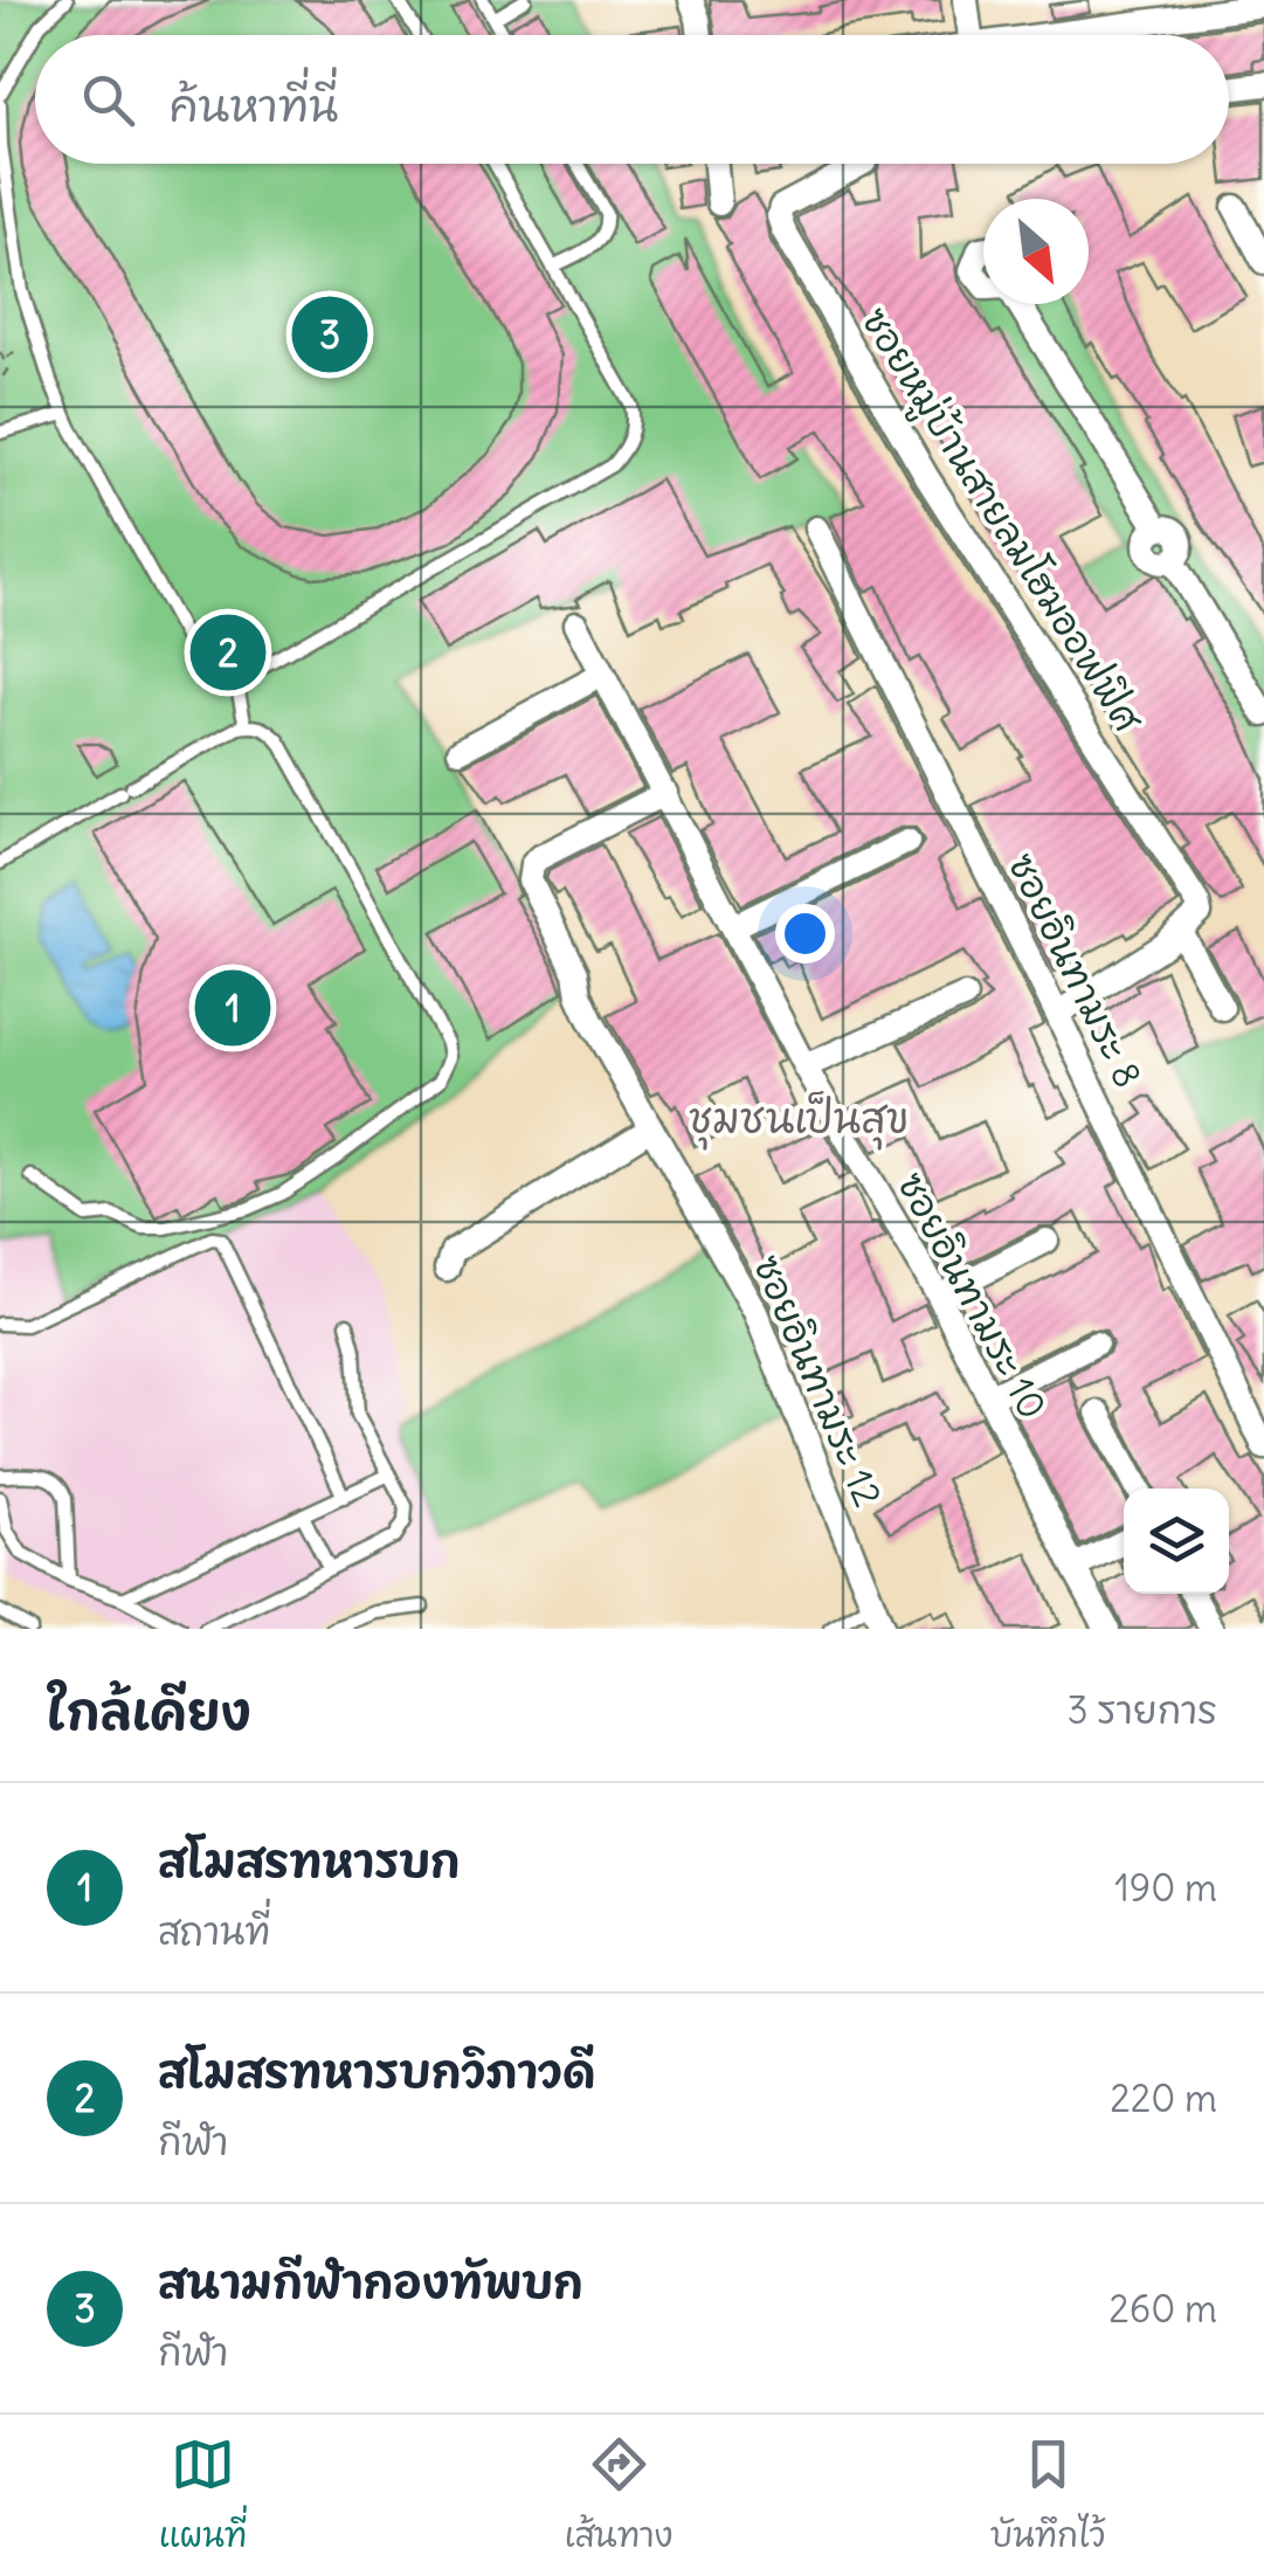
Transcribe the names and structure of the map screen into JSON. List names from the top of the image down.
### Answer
{
  "streets": {
    "street": [
      "ซอยหมู่บ้านสายลมโฮมออฟฟิศ",
      "ซอยอินทามระ 8",
      "ซอยอินทามระ 10",
      "ซอยอินทามระ 12"
    ]
  },
  "crossings": [
    ["ซอยอินทามระ 10", "ซอยอินทามระ 12"]
  ],
  "districts": ["ชุมชนเป็นสุข"],
  "north": "bottom right",
  "page": {
    "search": "ค้นหาที่นี่",
    "pins": ["3", "2", "1"],
    "heading": ["ใกล้เคียง", "3 รายการ"],
    "list": [
      {
        "mark": "1",
        "name": "สโมสรทหารบก",
        "note": "สถานที่",
        "value": "190 m"
      },
      {
        "mark": "2",
        "name": "สโมสรทหารบกวิภาวดี",
        "note": "กีฬา",
        "value": "220 m"
      },
      {
        "mark": "3",
        "name": "สนามกีฬากองทัพบก",
        "note": "กีฬา",
        "value": "260 m"
      }
    ],
    "nav": ["แผนที่", "เส้นทาง", "บันทึกไว้"]
  }
}
